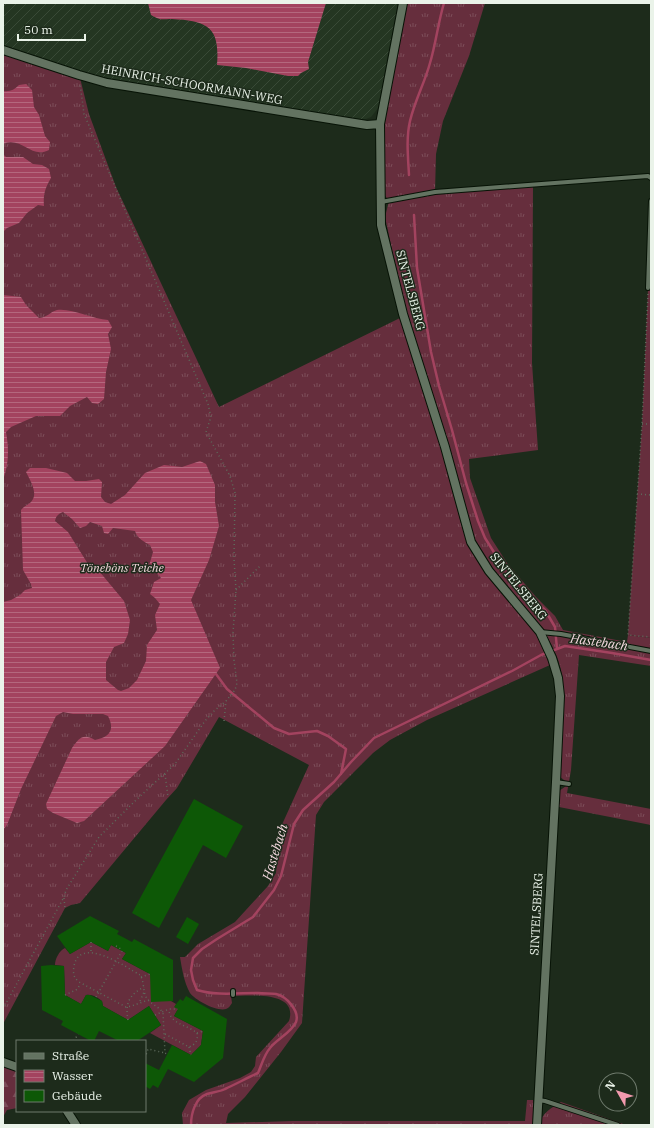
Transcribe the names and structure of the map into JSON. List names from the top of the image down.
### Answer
{
  "streets": {
    "street": ["HEINRICH-SCHOORMANN-WEG", "SINTELSBERG"]
  },
  "crossings": [
    ["HEINRICH-SCHOORMANN-WEG", "SINTELSBERG"]
  ],
  "water": ["Hastebach"],
  "parks": ["Töneböns Teiche"],
  "legend": ["Straße", "Wasser", "Gebäude"],
  "scale_bar": "50 m",
  "north": "top left"
}
